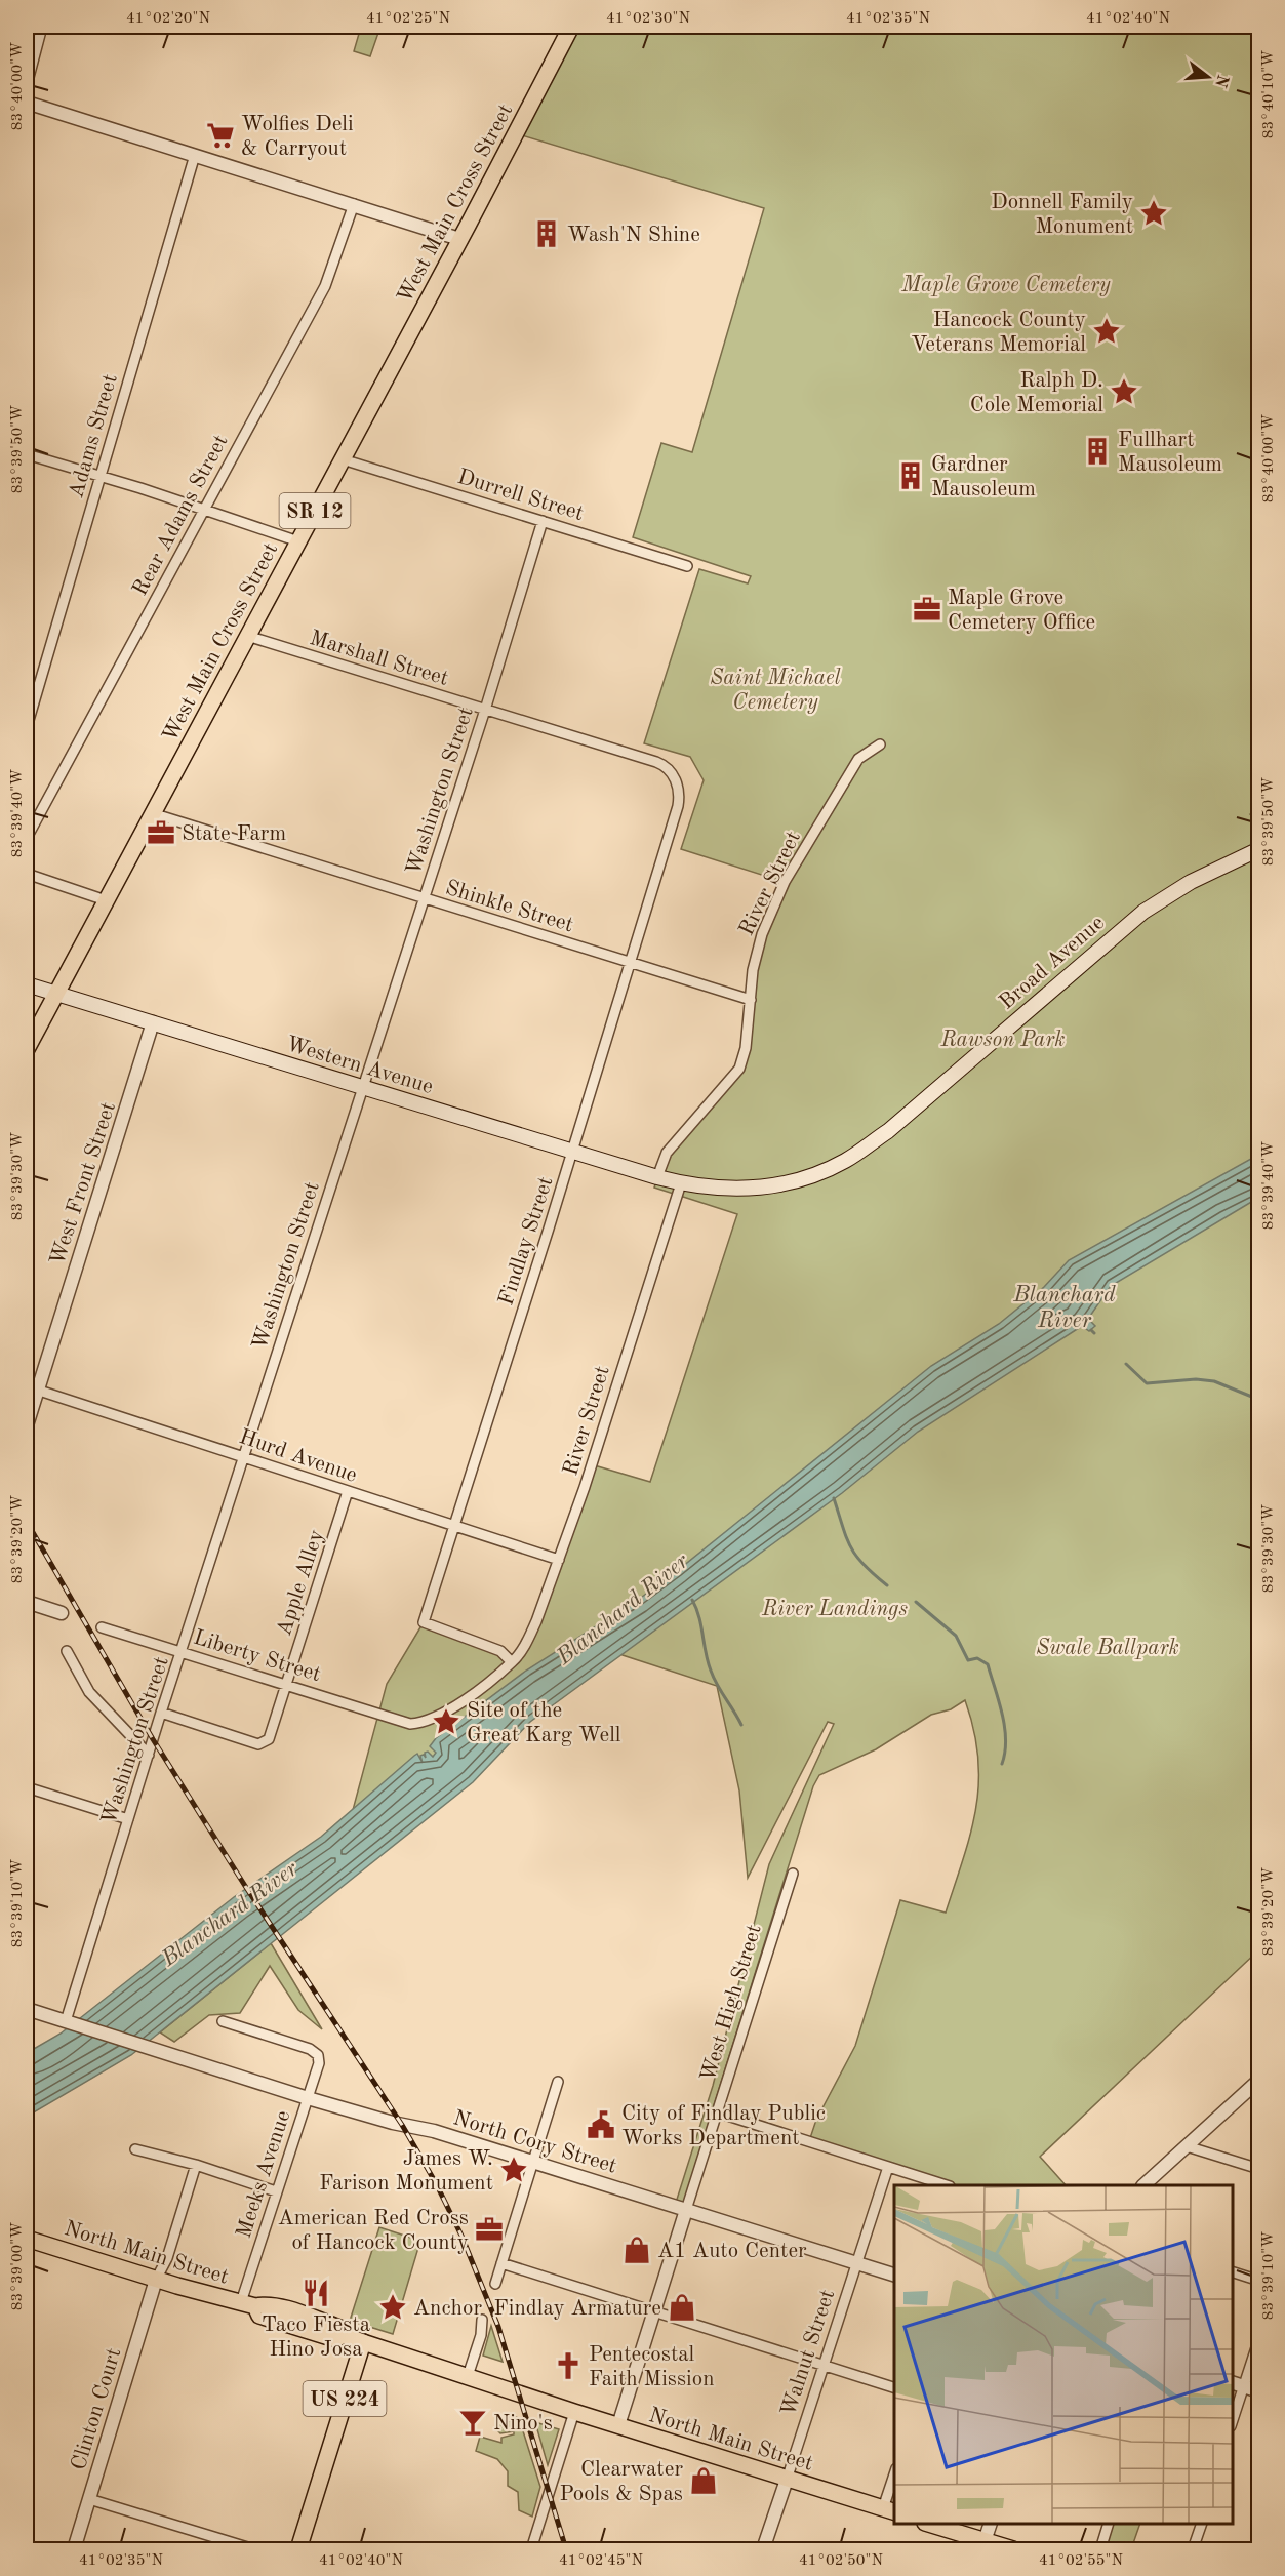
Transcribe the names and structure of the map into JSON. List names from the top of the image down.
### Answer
{
  "streets": {
    "main road": [
      "West Main Cross Street",
      "SR 12",
      "Broad Avenue",
      "Western Avenue",
      "North Main Street",
      "US 224"
    ],
    "street": [
      "Adams Street",
      "Durrell Street",
      "Rear Adams Street",
      "Marshall Street",
      "Washington Street",
      "River Street",
      "Shinkle Street",
      "West Front Street",
      "Findlay Street",
      "Hurd Avenue",
      "Apple Alley",
      "Liberty Street",
      "West High Street",
      "North Cory Street",
      "Meeks Avenue",
      "Walnut Street",
      "Clinton Court"
    ]
  },
  "crossings": [
    ["West Main Cross Street", "Durrell Street"],
    ["West Main Cross Street", "Marshall Street"],
    ["West Main Cross Street", "Shinkle Street"],
    ["West Main Cross Street", "Western Avenue"],
    ["Durrell Street", "Washington Street"],
    ["Marshall Street", "Washington Street"],
    ["Marshall Street", "Findlay Street"],
    ["Washington Street", "Shinkle Street"],
    ["Washington Street", "Western Avenue"],
    ["Washington Street", "Hurd Avenue"],
    ["Washington Street", "Apple Alley"],
    ["Washington Street", "Liberty Street"],
    ["Washington Street", "North Cory Street"],
    ["River Street", "Shinkle Street"],
    ["River Street", "Broad Avenue"],
    ["River Street", "Western Avenue"],
    ["River Street", "Findlay Street"],
    ["River Street", "Hurd Avenue"],
    ["River Street", "Liberty Street"],
    ["Shinkle Street", "Findlay Street"],
    ["Broad Avenue", "Western Avenue"],
    ["Western Avenue", "West Front Street"],
    ["Western Avenue", "Findlay Street"],
    ["West Front Street", "Hurd Avenue"],
    ["Findlay Street", "Hurd Avenue"],
    ["Findlay Street", "Liberty Street"],
    ["Hurd Avenue", "Apple Alley"],
    ["Apple Alley", "Liberty Street"],
    ["West High Street", "North Cory Street"],
    ["West High Street", "North Main Street"],
    ["North Cory Street", "Meeks Avenue"],
    ["North Cory Street", "Walnut Street"],
    ["Meeks Avenue", "North Main Street"],
    ["North Main Street", "Walnut Street"],
    ["North Main Street", "US 224"],
    ["North Main Street", "Clinton Court"]
  ],
  "water": ["Blanchard River"],
  "parks": [
    "Maple Grove Cemetery",
    "Saint Michael Cemetery",
    "Rawson Park",
    "River Landings",
    "Swale Ballpark"
  ],
  "places": {
    "supermarket": ["Wolfies Deli & Carryout"],
    "place": [
      "Donnell Family Monument",
      "Hancock County Veterans Memorial",
      "Ralph D. Cole Memorial",
      "Site of the Great Karg Well",
      "James W. Farison Monument",
      "Anchor"
    ],
    "building": ["Wash'N Shine", "Fullhart Mausoleum", "Gardner Mausoleum"],
    "office": ["Maple Grove Cemetery Office", "State Farm", "American Red Cross of Hancock County"],
    "public building": ["City of Findlay Public Works Department"],
    "shop": ["A1 Auto Center", "Findlay Armature", "Clearwater Pools & Spas"],
    "restaurant": ["Taco Fiesta Hino Josa"],
    "church": ["Pentecostal Faith Mission"],
    "bar": ["Nino's"]
  },
  "north": "right",
  "coordinates": [
    "41°02'20\"N",
    "41°02'25\"N",
    "41°02'30\"N",
    "41°02'35\"N",
    "41°02'40\"N",
    "83°40'00\"W",
    "83°40'10\"W",
    "83°39'50\"W",
    "83°39'40\"W",
    "83°39'30\"W",
    "83°39'20\"W",
    "83°39'10\"W",
    "83°39'00\"W",
    "41°02'45\"N",
    "41°02'50\"N",
    "41°02'55\"N"
  ]
}
